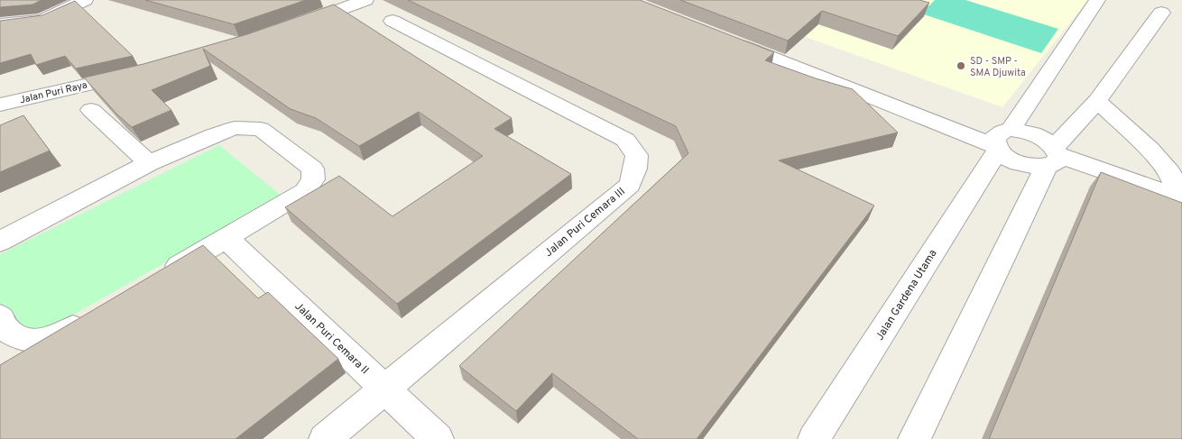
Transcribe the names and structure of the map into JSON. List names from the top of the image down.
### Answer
{
  "streets": {
    "street": [
      "Jalan Puri Raya",
      "Jalan Puri Cemara III",
      "Jalan Gardena Utama",
      "Jalan Puri Cemara II"
    ]
  },
  "crossings": [
    ["Jalan Puri Cemara III", "Jalan Puri Cemara II"]
  ],
  "places": ["SD - SMP - SMA Djuwita"]
}
